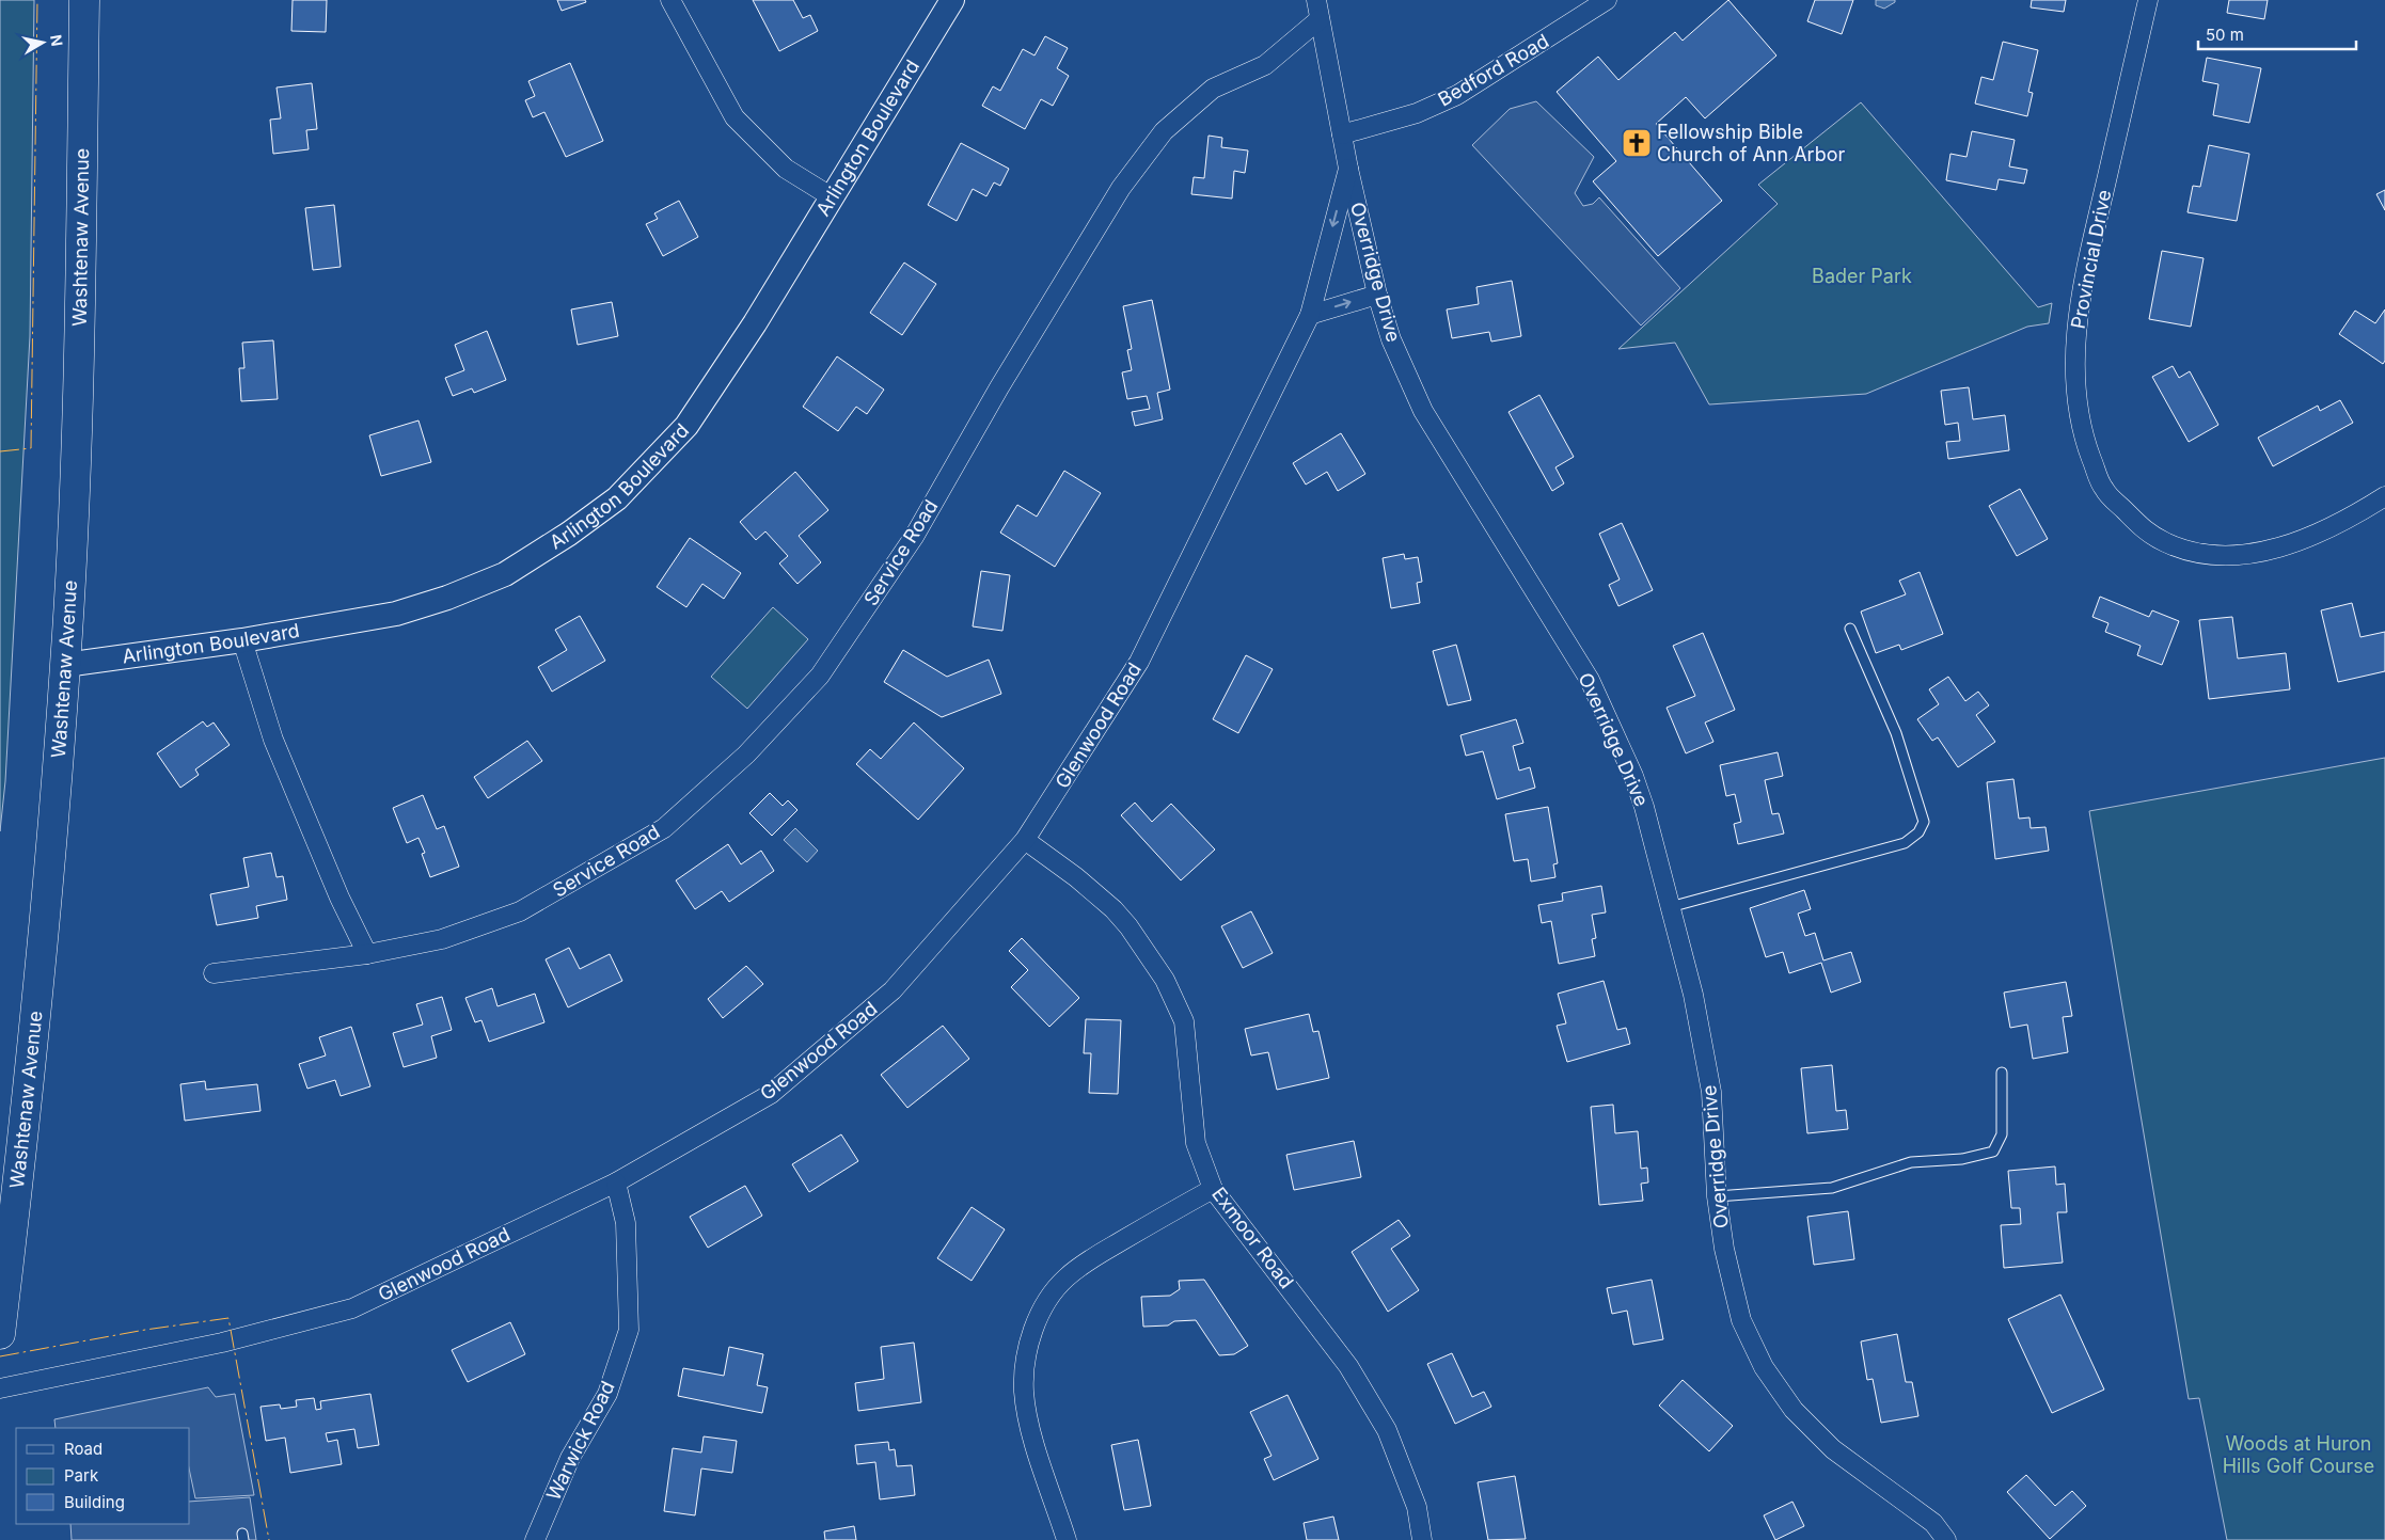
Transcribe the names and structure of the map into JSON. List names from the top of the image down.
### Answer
{
  "streets": {
    "main road": ["Washtenaw Avenue"],
    "street": [
      "Bedford Road",
      "Arlington Boulevard",
      "Provincial Drive",
      "Overridge Drive",
      "Service Road",
      "Glenwood Road",
      "Exmoor Road",
      "Warwick Road"
    ]
  },
  "crossings": [
    ["Bedford Road", "Overridge Drive"],
    ["Arlington Boulevard", "Washtenaw Avenue"],
    ["Overridge Drive", "Service Road"],
    ["Overridge Drive", "Glenwood Road"],
    ["Glenwood Road", "Exmoor Road"],
    ["Glenwood Road", "Warwick Road"]
  ],
  "parks": ["Bader Park", "Woods at Huron Hills Golf Course"],
  "places": {
    "church": ["Fellowship Bible Church of Ann Arbor"]
  },
  "legend": ["Road", "Park", "Building"],
  "scale_bar": "50 m",
  "north": "right"
}
